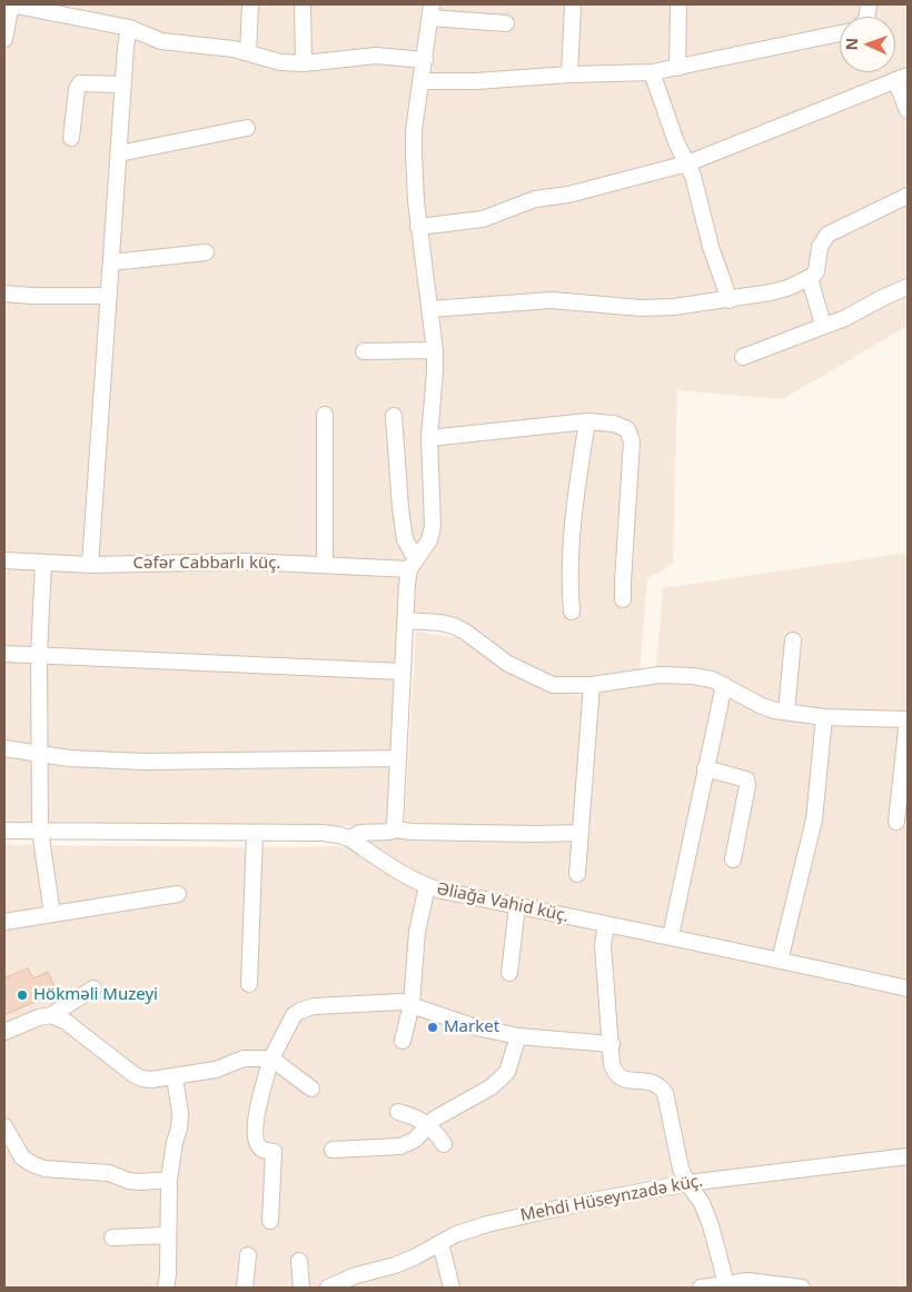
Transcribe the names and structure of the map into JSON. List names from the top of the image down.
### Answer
{
  "streets": {
    "street": ["Cəfər Cabbarlı küç.", "Əliağa Vahid küç.", "Mehdi Hüseynzadə küç."]
  },
  "places": ["Hökməli Muzeyi", "Market"],
  "north": "left"
}
